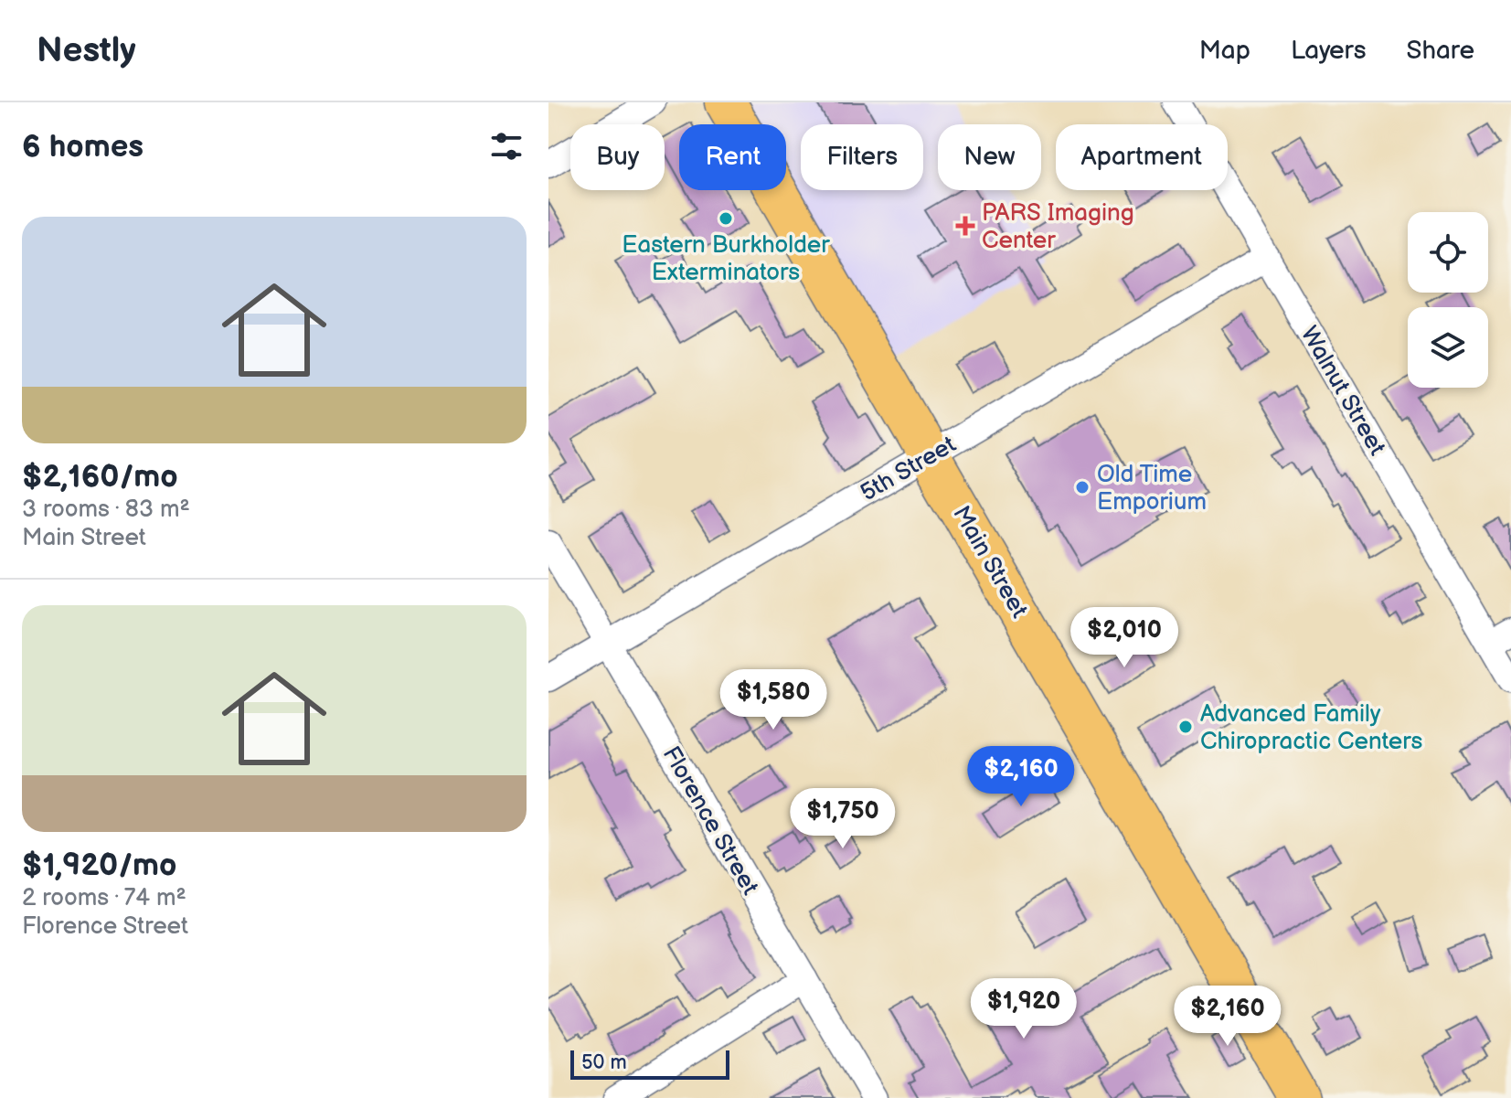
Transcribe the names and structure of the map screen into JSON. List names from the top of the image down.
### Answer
{
  "streets": {
    "main road": ["Main Street"],
    "street": ["Walnut Street", "5th Street", "Florence Street"]
  },
  "crossings": [
    ["Walnut Street", "5th Street"],
    ["5th Street", "Main Street"],
    ["5th Street", "Florence Street"]
  ],
  "places": {
    "other": ["Eastern Burkholder Exterminators", "Old Time Emporium", "Advanced Family Chiropractic Centers"],
    "health": ["PARS Imaging Center"]
  },
  "scale_bar": "50 m",
  "page": {
    "header": "Nestly",
    "nav": ["Map", "Layers", "Share"],
    "heading": "6 homes",
    "chip": [
      "Buy",
      "Rent",
      "Filters",
      "New",
      "Apartment"
    ],
    "list": [
      {
        "name": "$2,160/mo",
        "note": "3 rooms · 83 m² · Main Street"
      },
      {
        "name": "$1,920/mo",
        "note": "2 rooms · 74 m² · Florence Street"
      }
    ],
    "price": [
      "$2,010",
      "$1,580",
      "$2,160",
      "$1,750",
      "$1,920",
      "$2,160"
    ],
    "scale": "50 m"
  }
}
